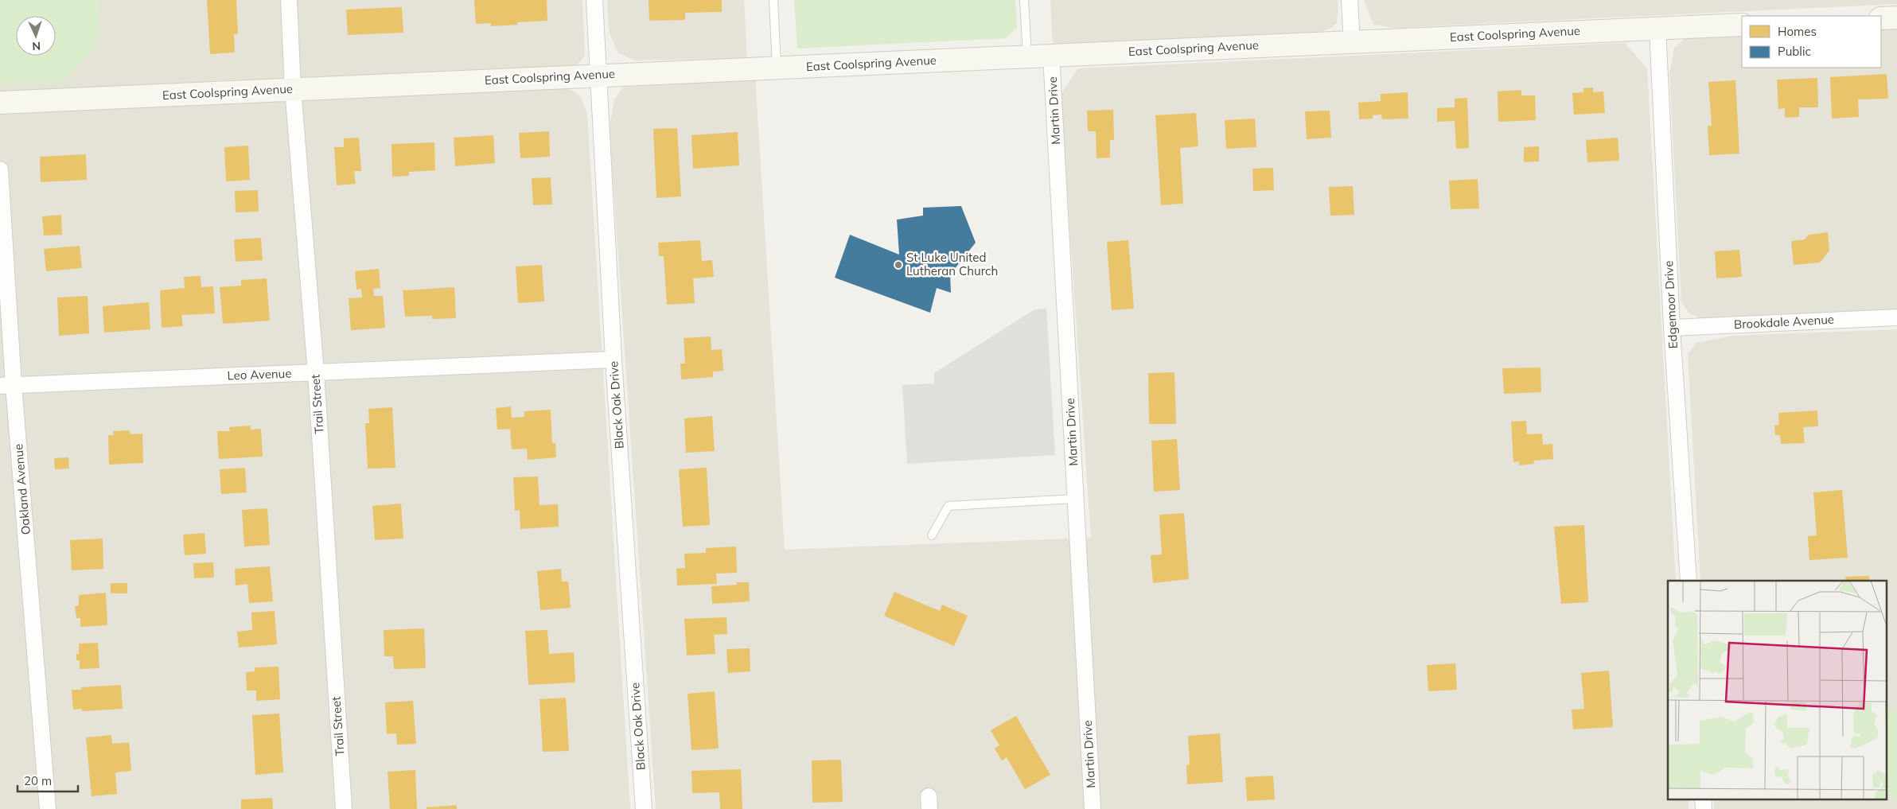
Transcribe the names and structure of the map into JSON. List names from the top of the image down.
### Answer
{
  "streets": {
    "street": [
      "East Coolspring Avenue",
      "Martin Drive",
      "Edgemoor Drive",
      "Brookdale Avenue",
      "Leo Avenue",
      "Trail Street",
      "Black Oak Drive",
      "Oakland Avenue"
    ]
  },
  "crossings": [
    ["East Coolspring Avenue", "Martin Drive"],
    ["East Coolspring Avenue", "Edgemoor Drive"],
    ["East Coolspring Avenue", "Trail Street"],
    ["East Coolspring Avenue", "Black Oak Drive"],
    ["Edgemoor Drive", "Brookdale Avenue"],
    ["Leo Avenue", "Trail Street"],
    ["Leo Avenue", "Black Oak Drive"],
    ["Leo Avenue", "Oakland Avenue"]
  ],
  "places": ["St Luke United Lutheran Church"],
  "legend": ["Homes", "Public"],
  "scale_bar": "20 m",
  "north": "bottom"
}
